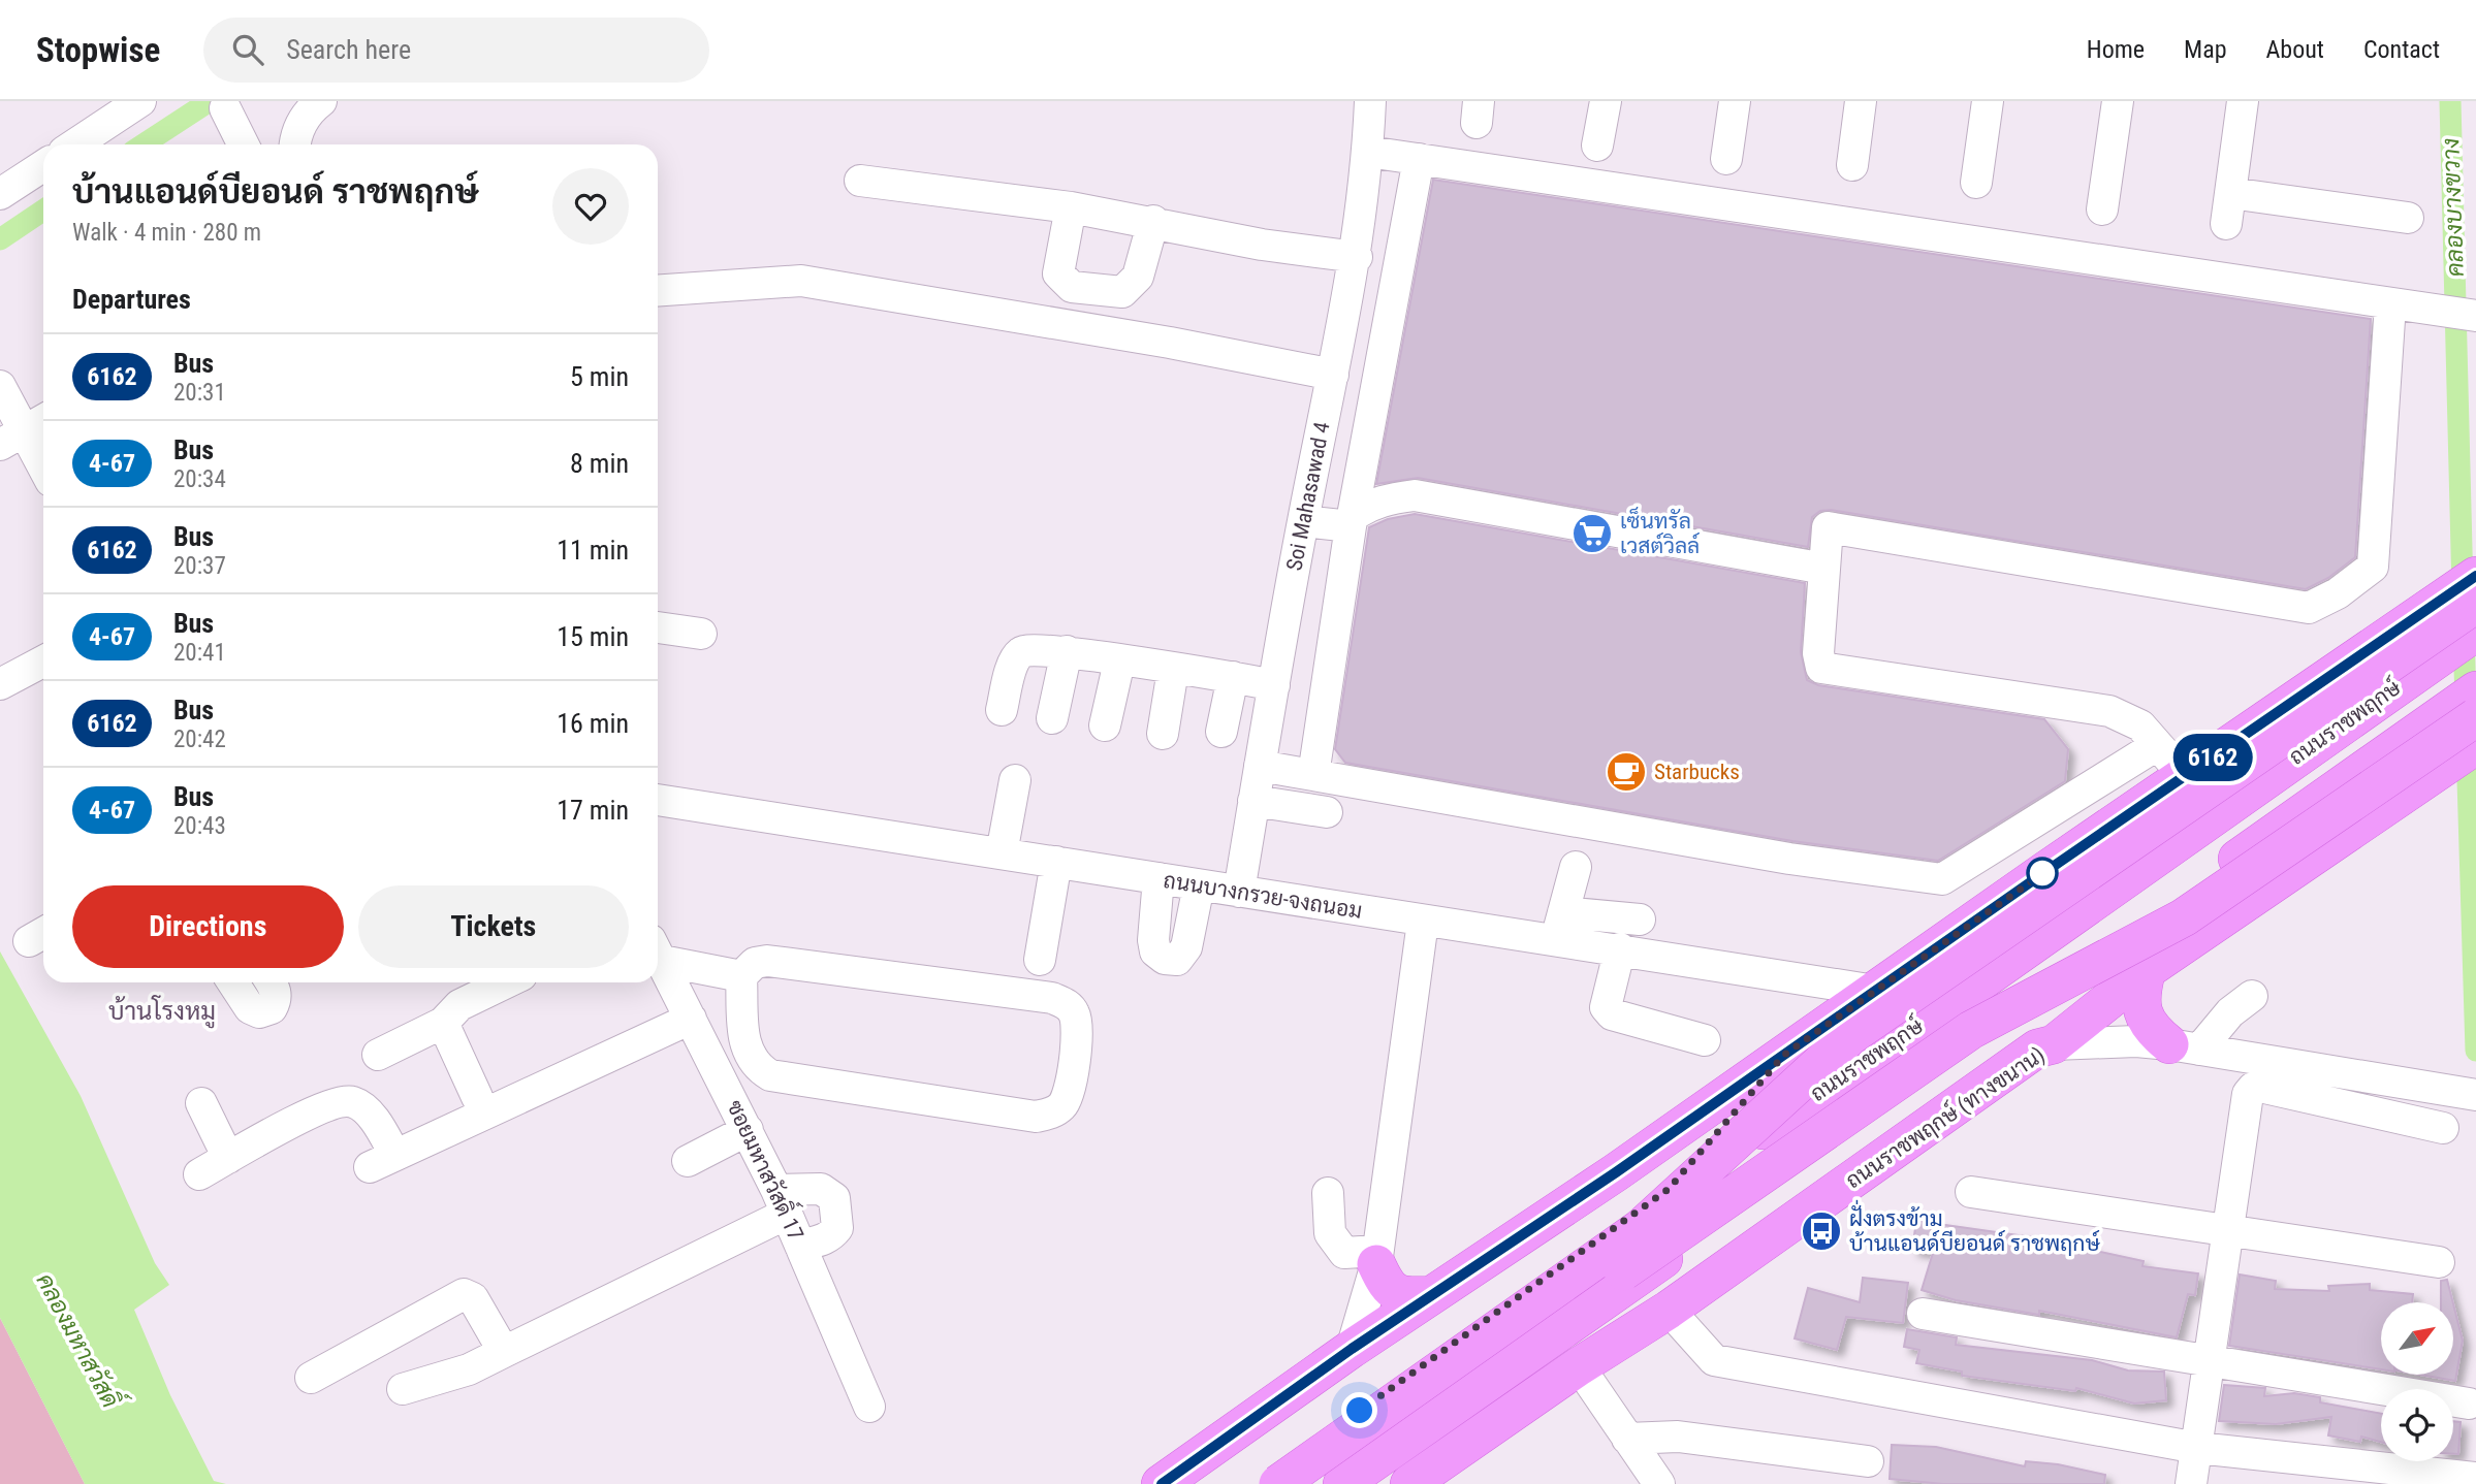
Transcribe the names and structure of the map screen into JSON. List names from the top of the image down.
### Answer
{
  "streets": {
    "main road": ["ถนนราชพฤกษ์", "ถนนราชพฤกษ์ (ทางขนาน)"],
    "street": ["Soi Mahasawad 4", "ถนนบางกรวย-จงถนอม", "ซอยมหาสวัสดิ์ 17"]
  },
  "crossings": [
    ["Soi Mahasawad 4", "ถนนบางกรวย-จงถนอม"]
  ],
  "districts": ["บ้านโรงหมู"],
  "water": ["คลองบางขวาง", "คลองมหาสวัสดิ์"],
  "places": {
    "supermarket": ["เซ็นทรัล เวสต์วิลล์"],
    "cafe": ["Starbucks"],
    "bus stop": ["ฝั่งตรงข้าม บ้านแอนด์บียอนด์ ราชพฤกษ์"]
  },
  "lines": ["bus line 6162"],
  "north": "top right",
  "page": {
    "header": "Stopwise",
    "search": "Search here",
    "nav": [
      "Home",
      "Map",
      "About",
      "Contact"
    ],
    "on_map": "6162",
    "heading": [
      ["บ้านแอนด์บียอนด์ ราชพฤกษ์", "Walk · 4 min · 280 m"],
      "Departures"
    ],
    "list": [
      {
        "mark": "6162",
        "name": "Bus",
        "note": "20:31",
        "value": "5 min"
      },
      {
        "mark": "4-67",
        "name": "Bus",
        "note": "20:34",
        "value": "8 min"
      },
      {
        "mark": "6162",
        "name": "Bus",
        "note": "20:37",
        "value": "11 min"
      },
      {
        "mark": "4-67",
        "name": "Bus",
        "note": "20:41",
        "value": "15 min"
      },
      {
        "mark": "6162",
        "name": "Bus",
        "note": "20:42",
        "value": "16 min"
      },
      {
        "mark": "4-67",
        "name": "Bus",
        "note": "20:43",
        "value": "17 min"
      }
    ],
    "buttons": ["Directions", "Tickets"]
  }
}
